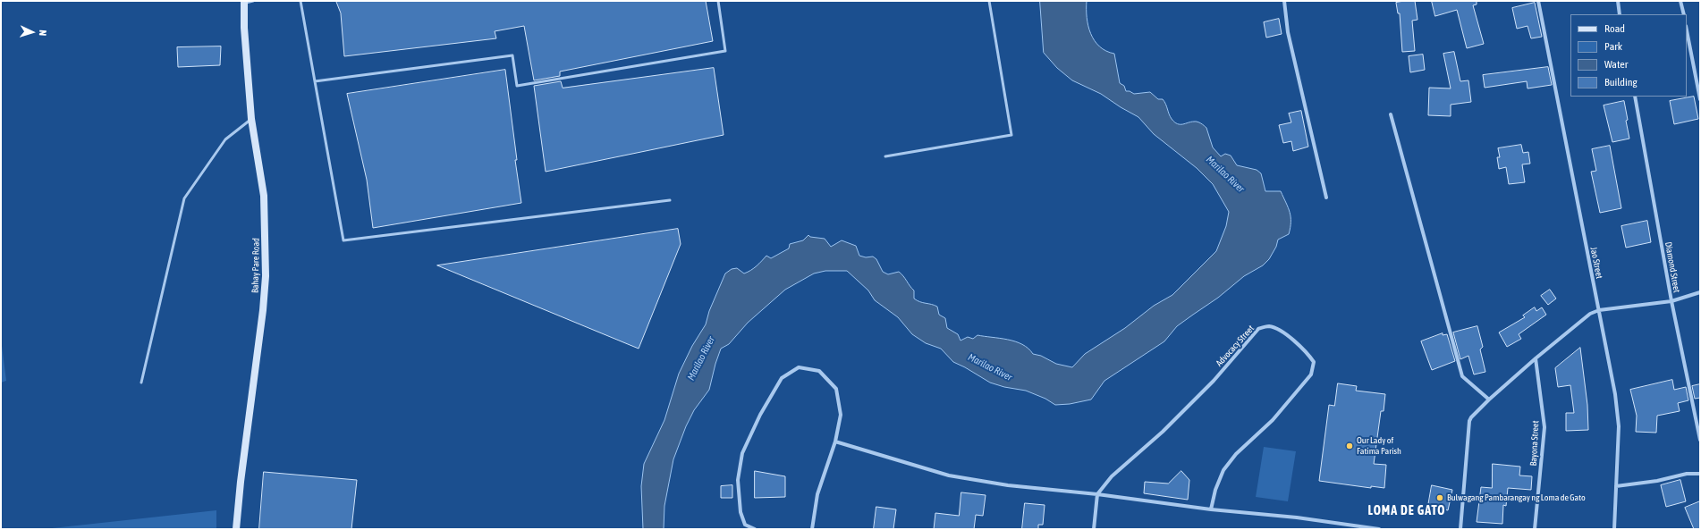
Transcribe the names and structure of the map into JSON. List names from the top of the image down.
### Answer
{
  "streets": {
    "main road": ["Bahay Pare Road"],
    "street": [
      "Jao Street",
      "Diamond Street",
      "Advocacy Street",
      "Bayona Street"
    ]
  },
  "districts": ["LOMA DE GATO"],
  "water": ["Marilao River"],
  "places": ["Our Lady of Fatima Parish", "Bulwagang Pambarangay ng Loma de Gato"],
  "legend": [
    "Road",
    "Park",
    "Water",
    "Building"
  ],
  "north": "right"
}
